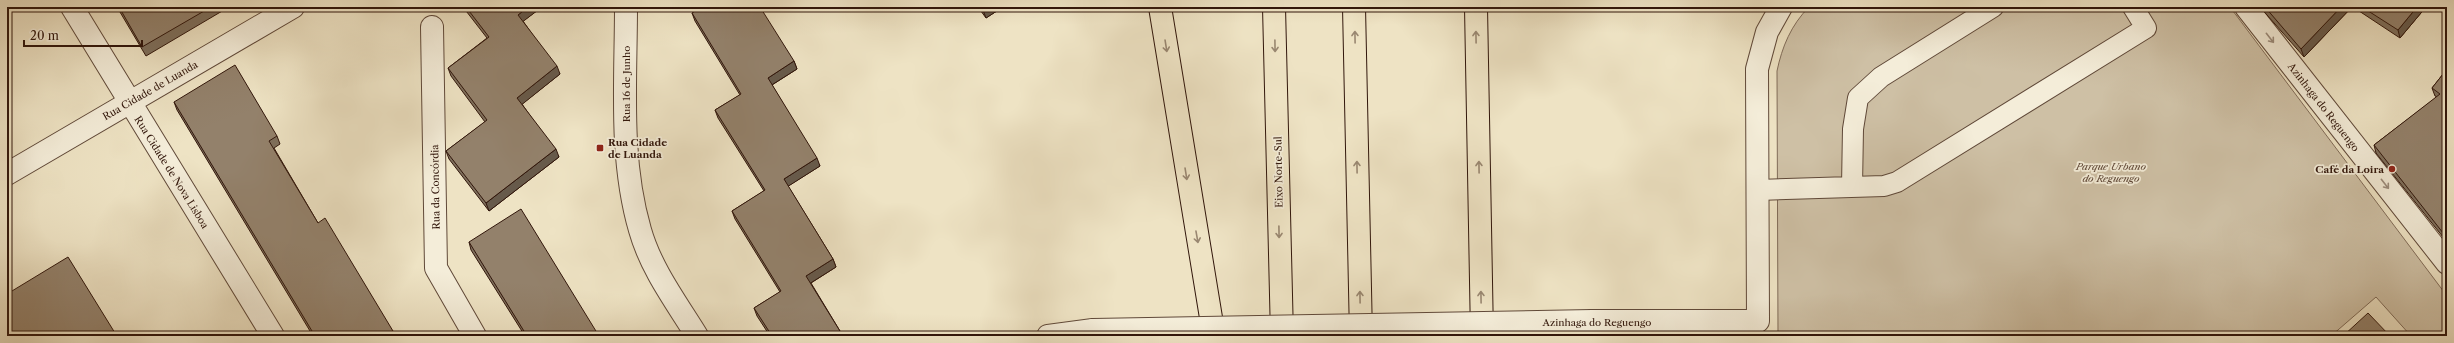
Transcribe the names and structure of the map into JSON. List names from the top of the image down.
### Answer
{
  "streets": {
    "highway": ["Eixo Norte-Sul"],
    "street": [
      "Rua 16 de Junho",
      "Rua Cidade de Luanda",
      "Azinhaga do Reguengo",
      "Rua Cidade de Nova Lisboa",
      "Rua da Concórdia"
    ]
  },
  "crossings": [
    ["Rua Cidade de Luanda", "Rua Cidade de Nova Lisboa"]
  ],
  "parks": ["Parque Urbano do Reguengo"],
  "places": {
    "transit": ["Rua Cidade de Luanda"],
    "other": ["Café da Loira"]
  },
  "scale_bar": "20 m"
}
